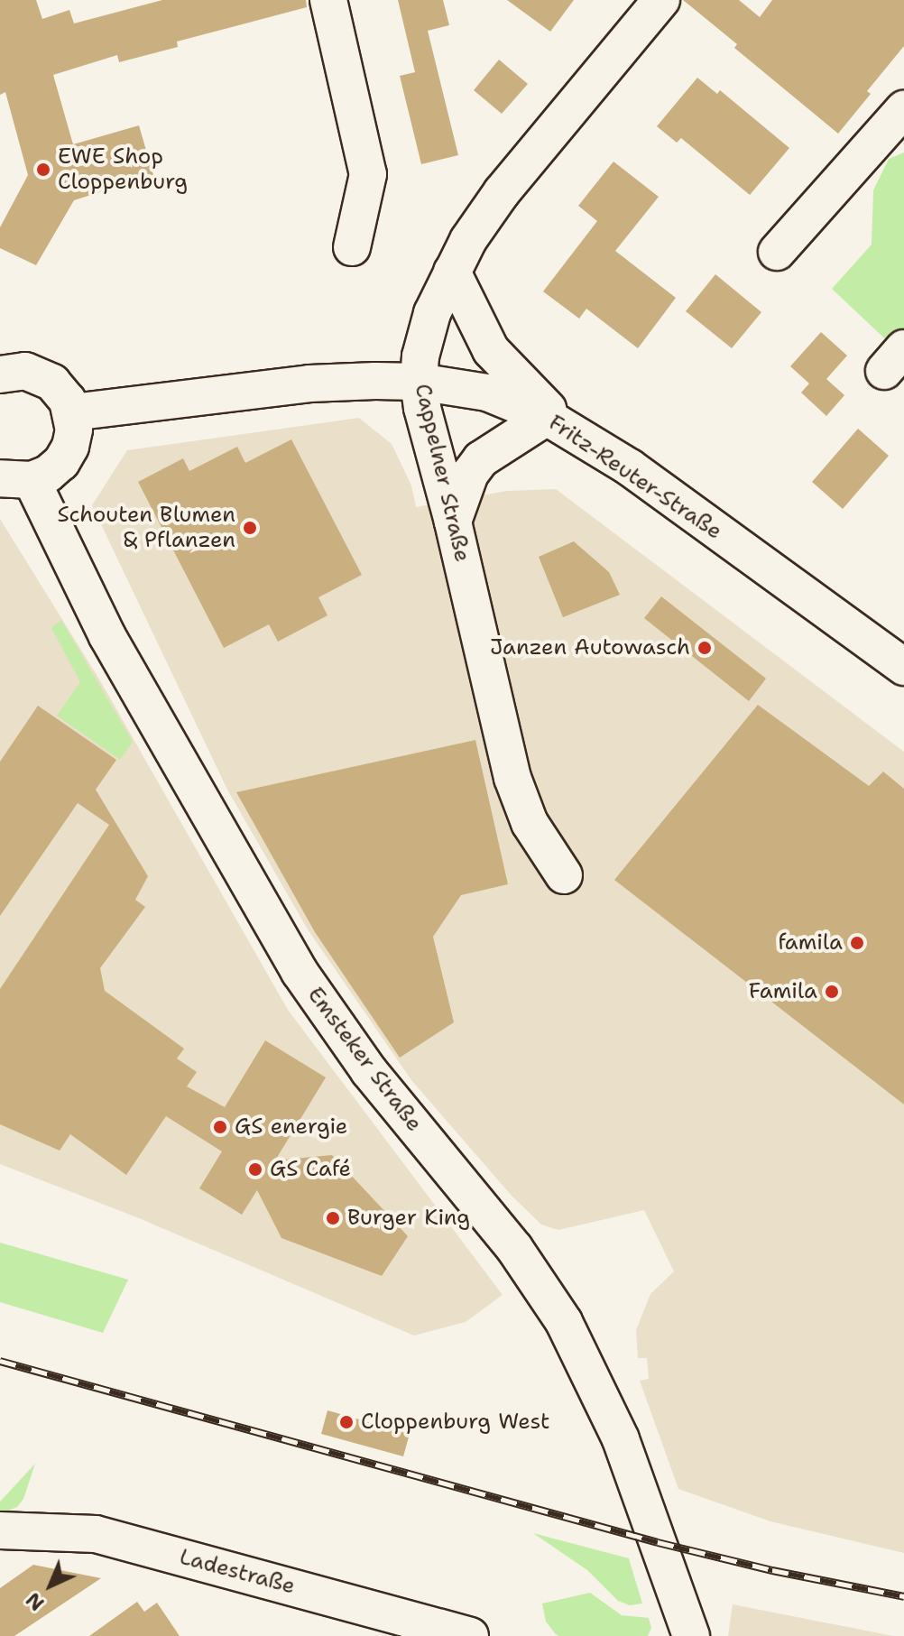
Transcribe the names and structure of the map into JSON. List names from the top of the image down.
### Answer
{
  "streets": {
    "street": [
      "Cappelner Straße",
      "Fritz-Reuter-Straße",
      "Emsteker Straße",
      "Ladestraße"
    ]
  },
  "crossings": [
    ["Cappelner Straße", "Fritz-Reuter-Straße"],
    ["Fritz-Reuter-Straße", "Emsteker Straße"]
  ],
  "places": [
    "EWE Shop Cloppenburg",
    "Schouten Blumen & Pflanzen",
    "Janzen Autowasch",
    "famila",
    "Famila",
    "GS energie",
    "GS Café",
    "Burger King",
    "Cloppenburg West"
  ],
  "north": "bottom left"
}
